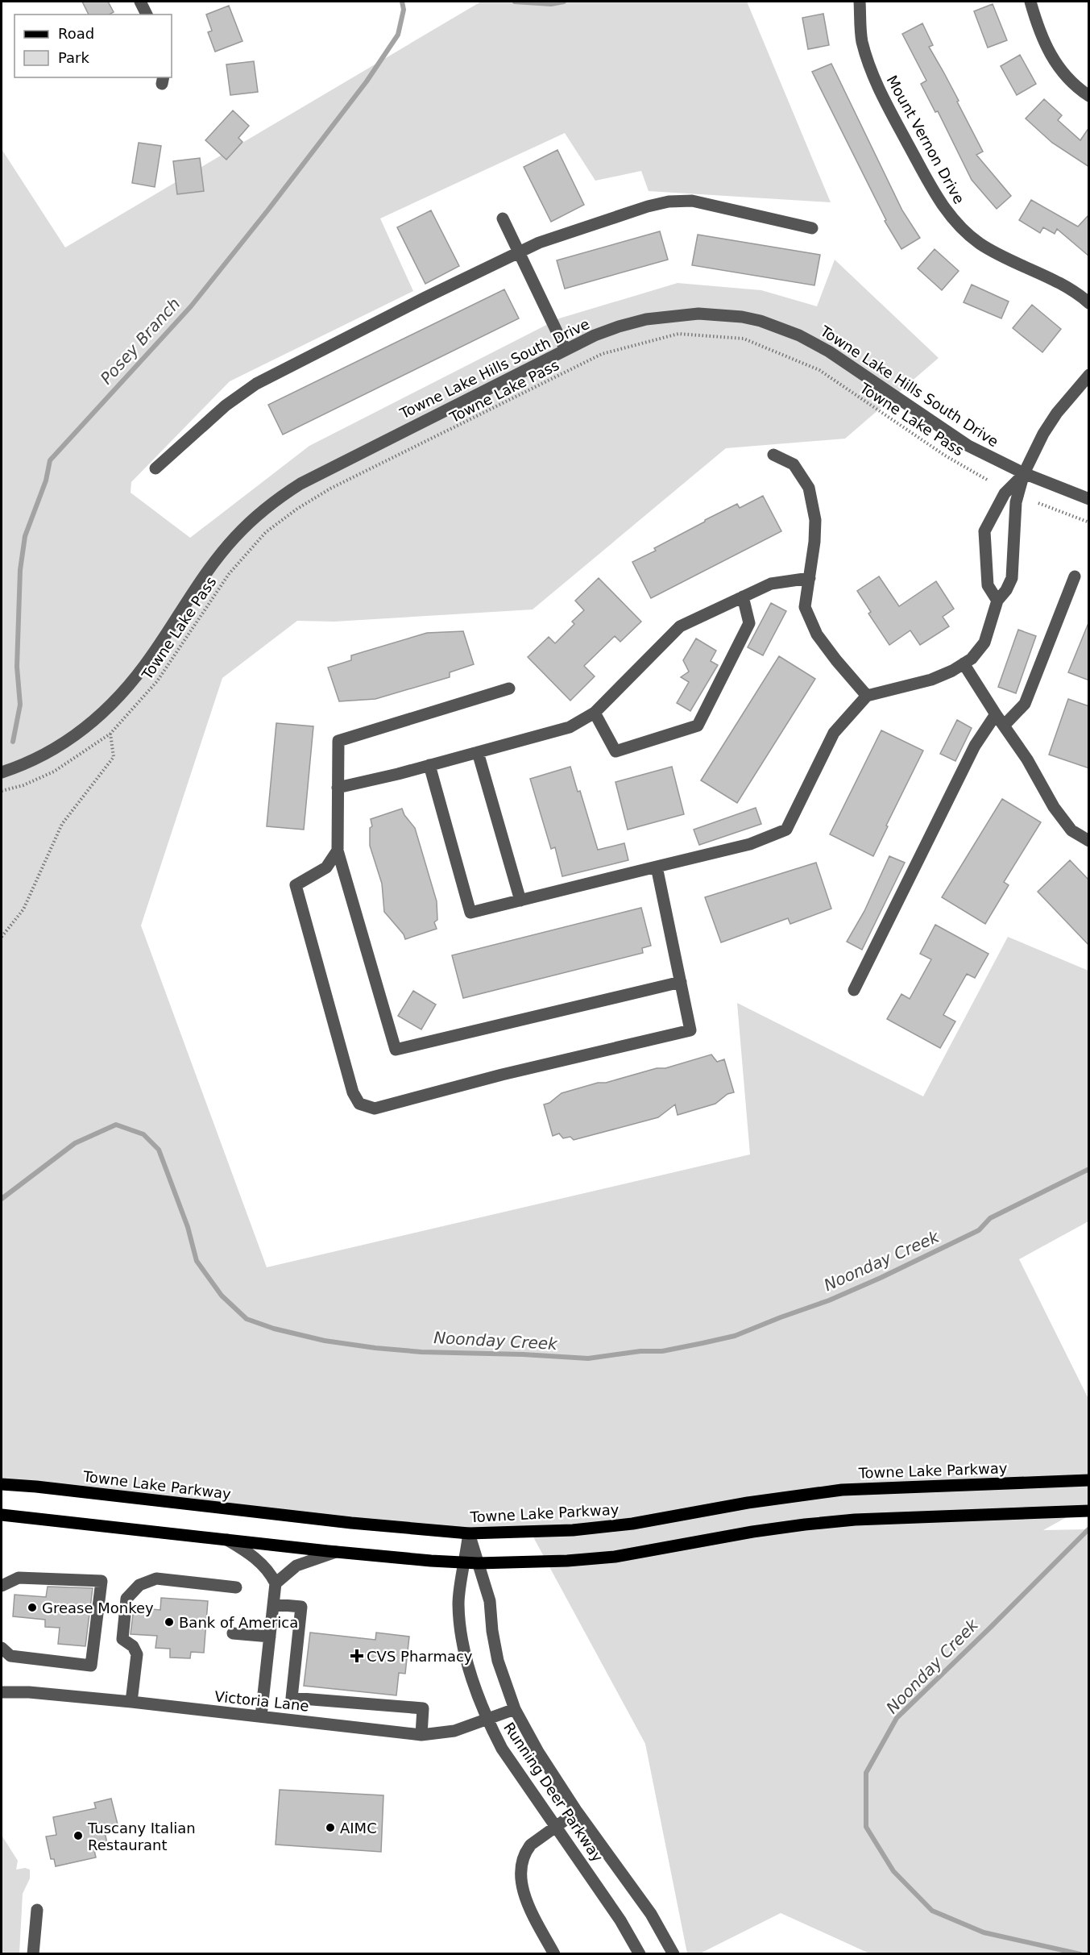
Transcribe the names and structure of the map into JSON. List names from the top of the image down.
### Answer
{
  "streets": {
    "main road": ["Towne Lake Parkway"],
    "street": [
      "Mount Vernon Drive",
      "Towne Lake Hills South Drive",
      "Victoria Lane",
      "Running Deer Parkway"
    ],
    "path": ["Towne Lake Pass"]
  },
  "crossings": [
    ["Towne Lake Parkway", "Running Deer Parkway"],
    ["Victoria Lane", "Running Deer Parkway"]
  ],
  "water": ["Posey Branch", "Noonday Creek"],
  "places": {
    "other": [
      "Grease Monkey",
      "Bank of America",
      "AIMC",
      "Tuscany Italian Restaurant"
    ],
    "health": ["CVS Pharmacy"]
  },
  "legend": ["Road", "Park"]
}
